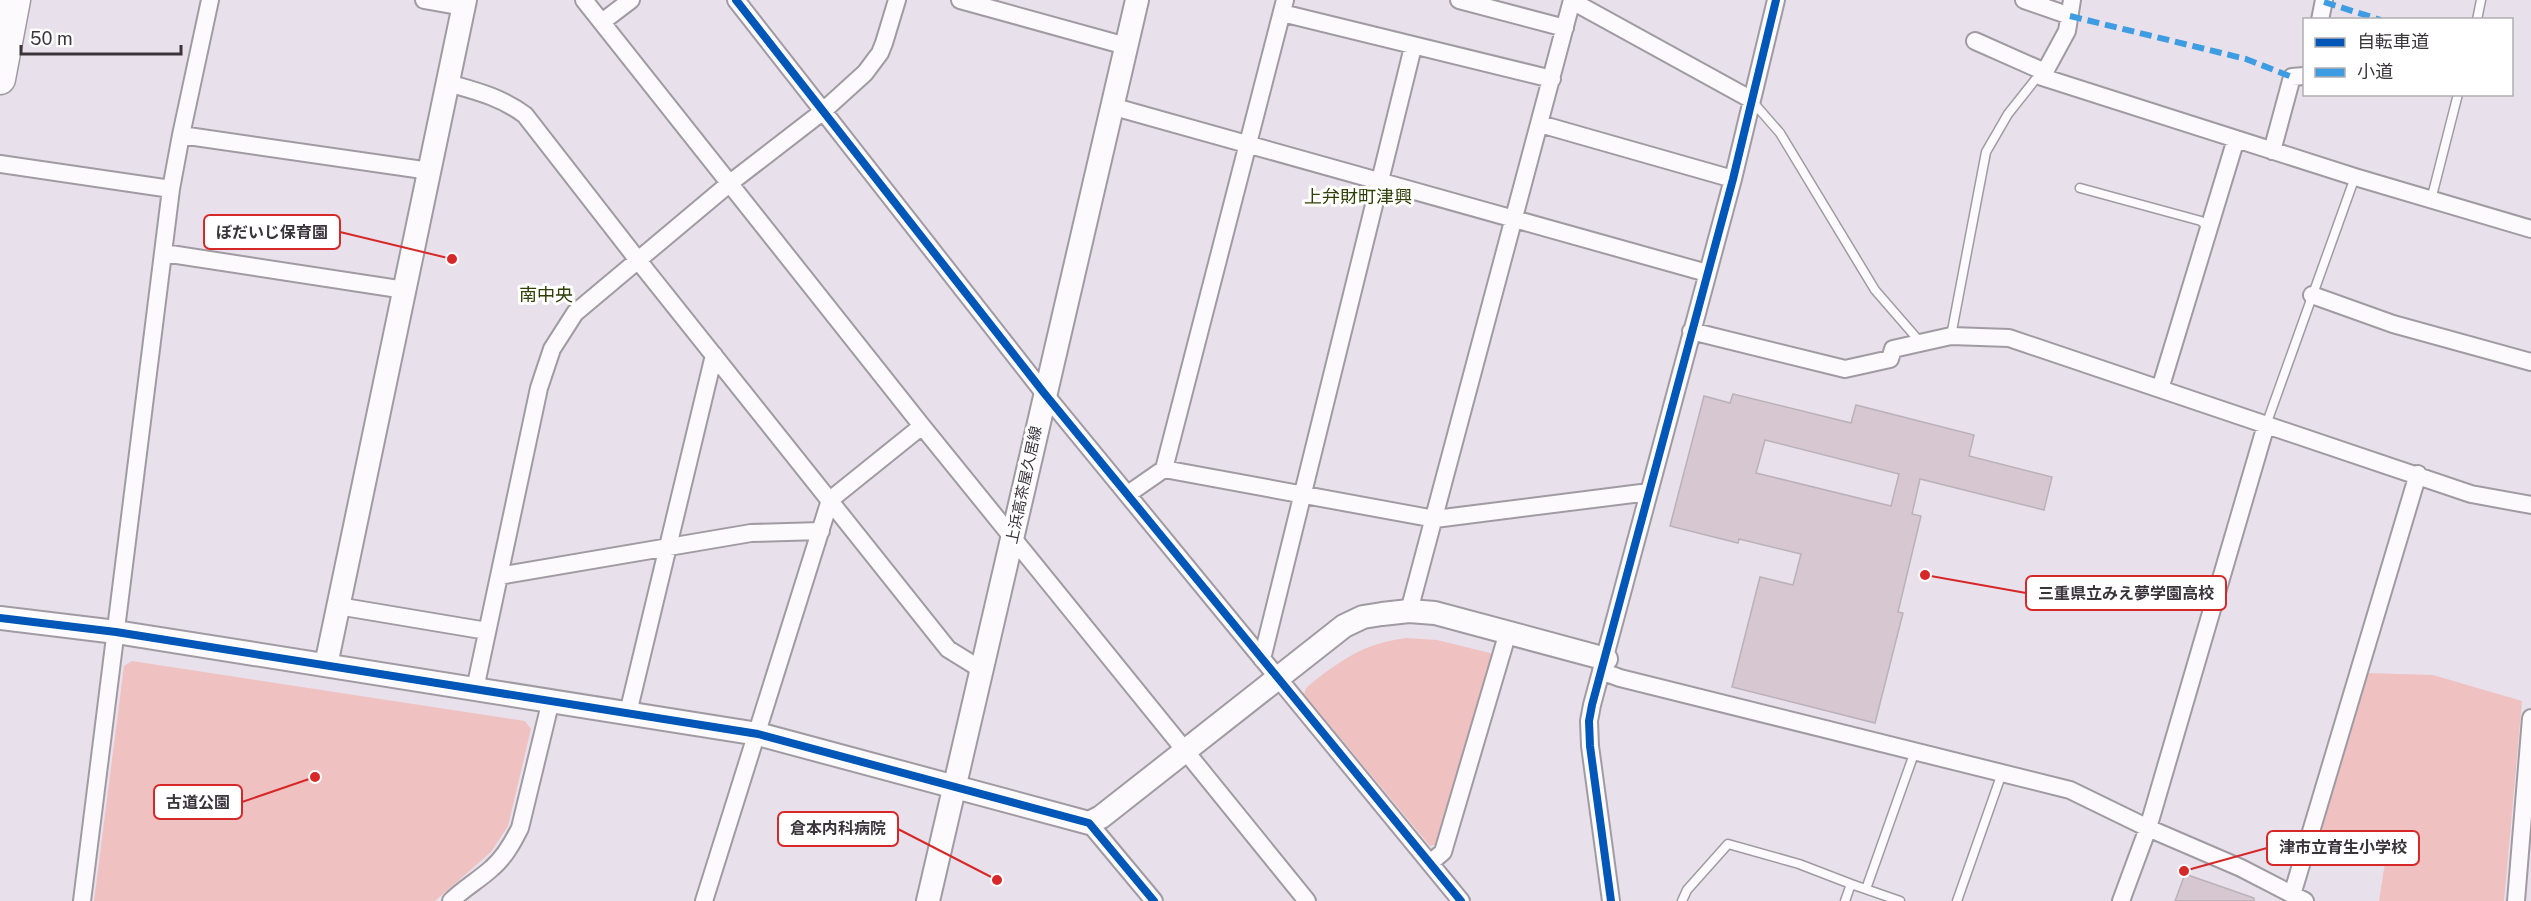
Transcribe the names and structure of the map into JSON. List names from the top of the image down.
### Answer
{
  "streets": {
    "street": ["上浜高茶屋久居線"]
  },
  "districts": ["上弁財町津興", "南中央"],
  "places": [
    "ぼだいじ保育園",
    "三重県立みえ夢学園高校",
    "古道公園",
    "津市立育生小学校",
    "倉本内科病院"
  ],
  "legend": ["自転車道", "小道"],
  "scale_bar": "50 m"
}
